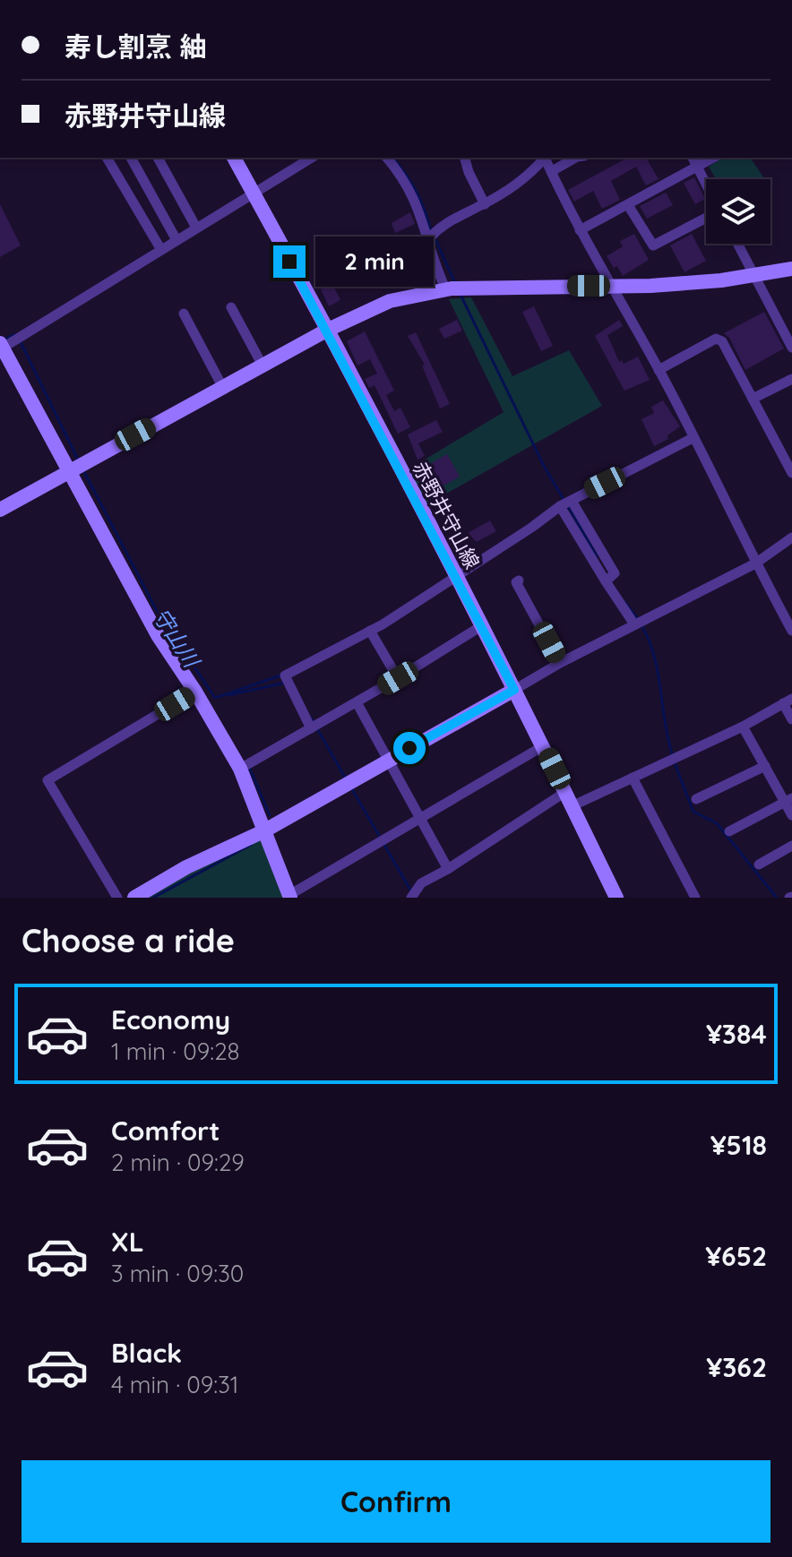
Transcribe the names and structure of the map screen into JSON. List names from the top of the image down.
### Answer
{
  "streets": {
    "street": ["赤野井守山線"]
  },
  "water": ["守山川"],
  "page": {
    "banner": ["寿し割烹 紬", "赤野井守山線"],
    "bubble": "2 min",
    "heading": "Choose a ride",
    "list": [
      {
        "name": "Economy",
        "note": "1 min · 09:28",
        "value": "¥384"
      },
      {
        "name": "Comfort",
        "note": "2 min · 09:29",
        "value": "¥518"
      },
      {
        "name": "XL",
        "note": "3 min · 09:30",
        "value": "¥652"
      },
      {
        "name": "Black",
        "note": "4 min · 09:31",
        "value": "¥362"
      }
    ],
    "buttons": "Confirm"
  }
}
